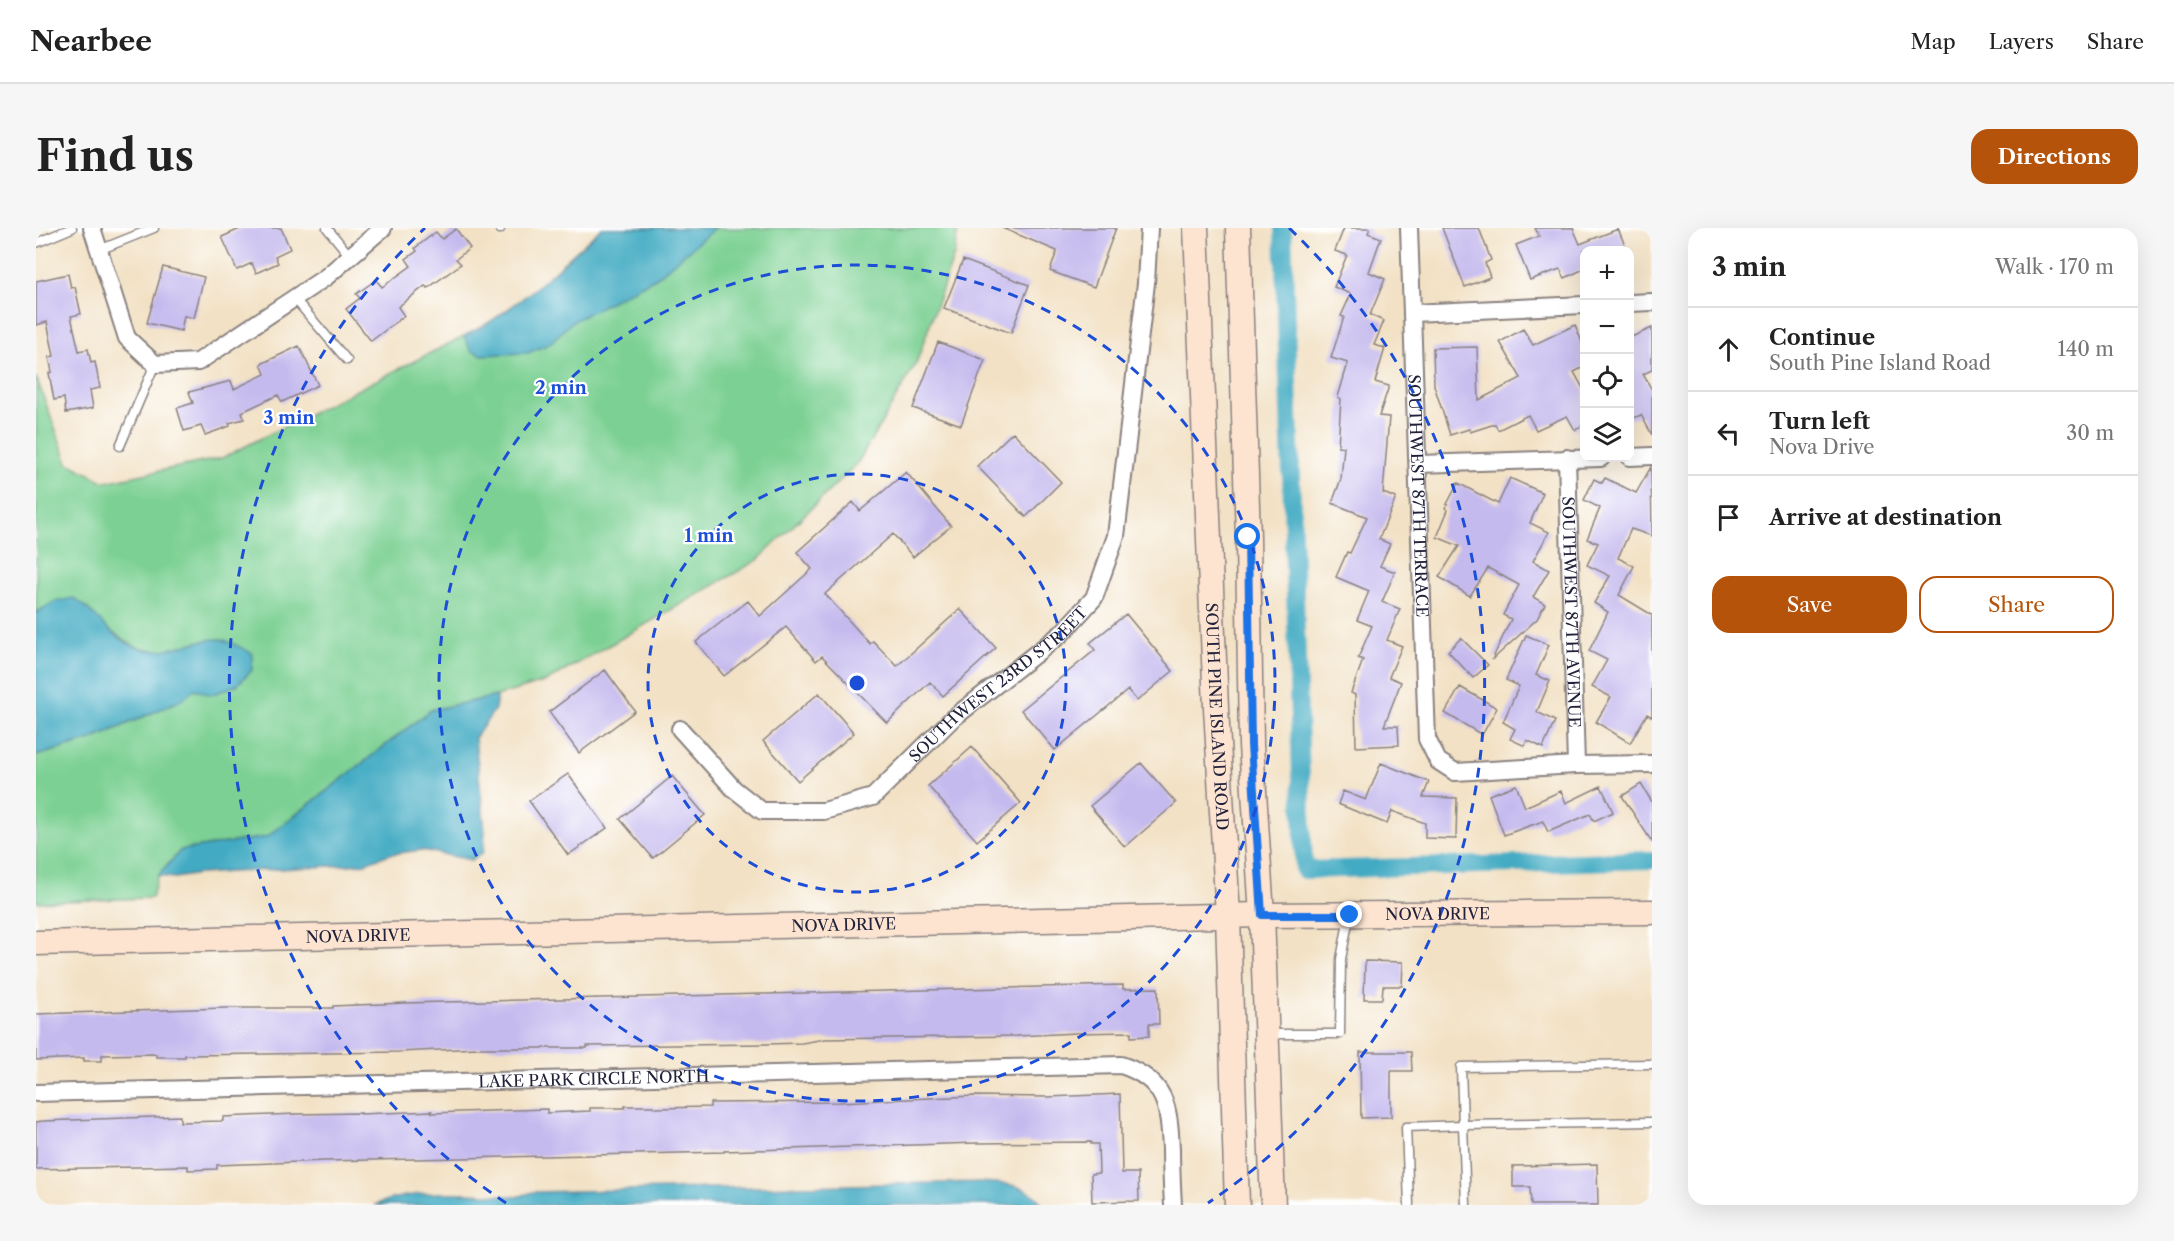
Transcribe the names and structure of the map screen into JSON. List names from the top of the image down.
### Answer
{
  "streets": {
    "main road": ["SOUTH PINE ISLAND ROAD", "NOVA DRIVE"],
    "street": [
      "SOUTHWEST 87TH TERRACE",
      "SOUTHWEST 87TH AVENUE",
      "SOUTHWEST 23RD STREET",
      "LAKE PARK CIRCLE NORTH"
    ]
  },
  "crossings": [
    ["SOUTHWEST 87TH TERRACE", "SOUTHWEST 87TH AVENUE"],
    ["SOUTH PINE ISLAND ROAD", "NOVA DRIVE"]
  ],
  "page": {
    "header": "Nearbee",
    "nav": ["Map", "Layers", "Share"],
    "buttons": [
      "Directions",
      ["Save", "Share"]
    ],
    "title": "Find us",
    "heading": ["3 min", "Walk · 170 m"],
    "map_buttons": ["+", "−"],
    "list": [
      ["Continue", "South Pine Island Road", "140 m"],
      ["Turn left", "Nova Drive", "30 m"],
      "Arrive at destination"
    ]
  },
  "rings": ["2 min", "3 min", "1 min"]
}
